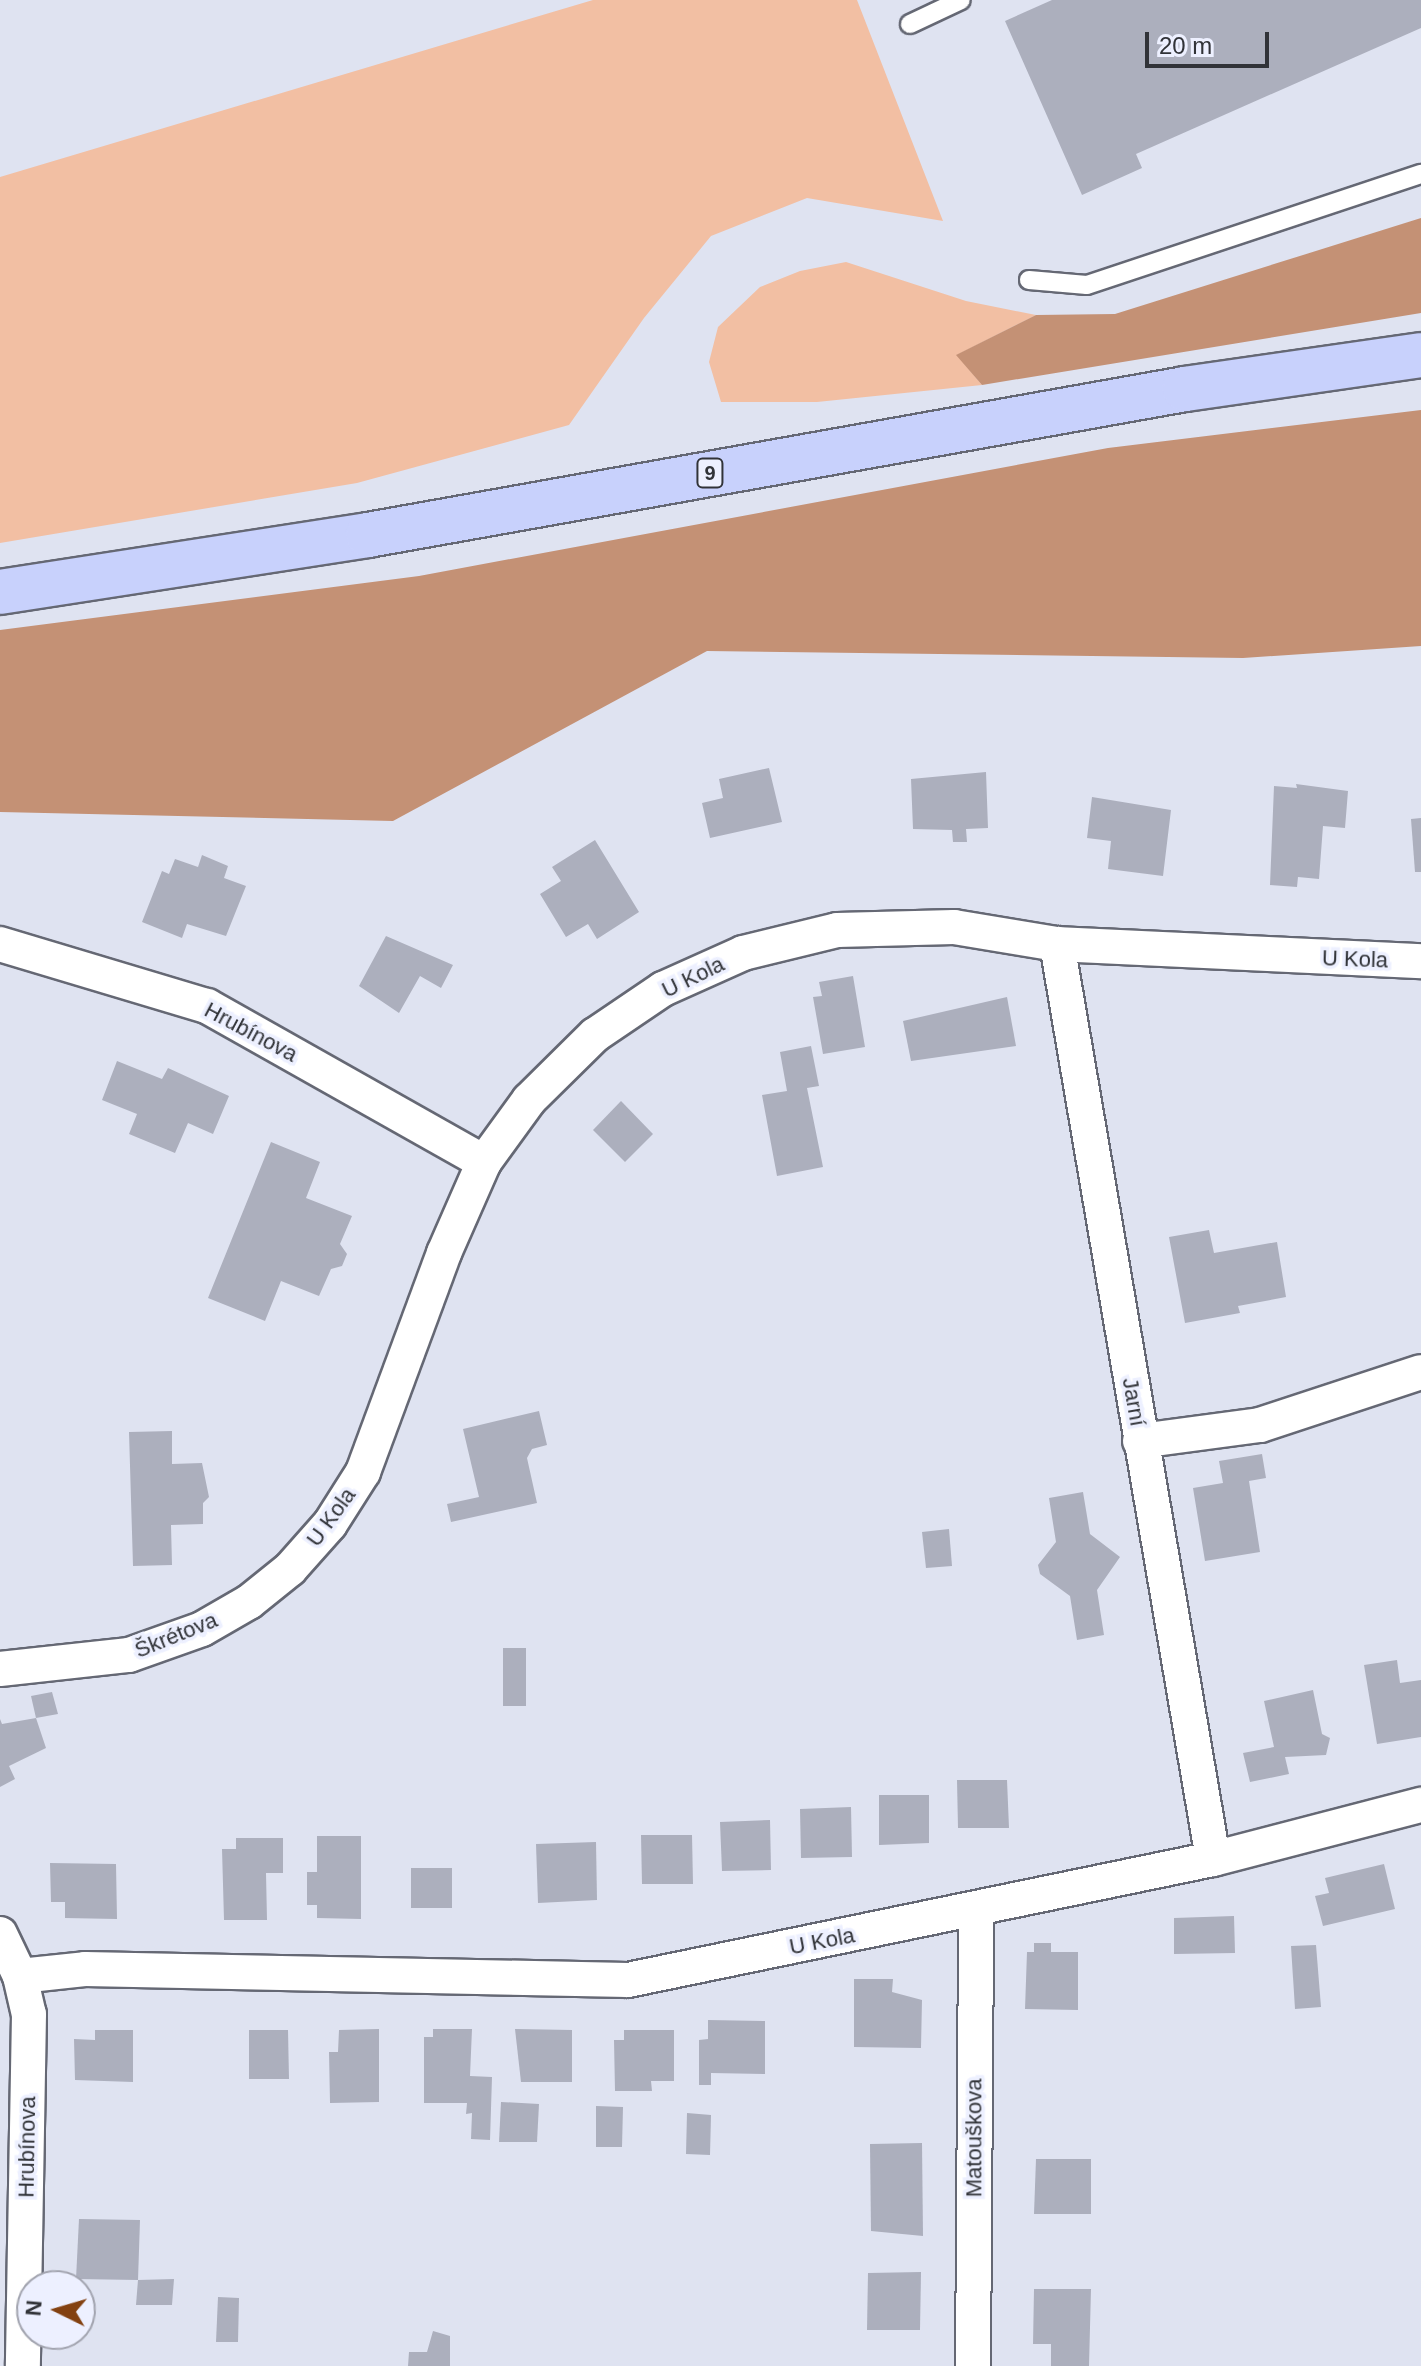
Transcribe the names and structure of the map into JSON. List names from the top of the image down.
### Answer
{
  "streets": {
    "main road": ["9"],
    "street": [
      "U Kola",
      "Hrubínova",
      "Jarní",
      "Škrétova",
      "Matouškova"
    ]
  },
  "crossings": [
    ["U Kola", "Hrubínova"],
    ["U Kola", "Jarní"],
    ["U Kola", "Škrétova"],
    ["U Kola", "Matouškova"]
  ],
  "scale_bar": "20 m",
  "north": "left"
}
